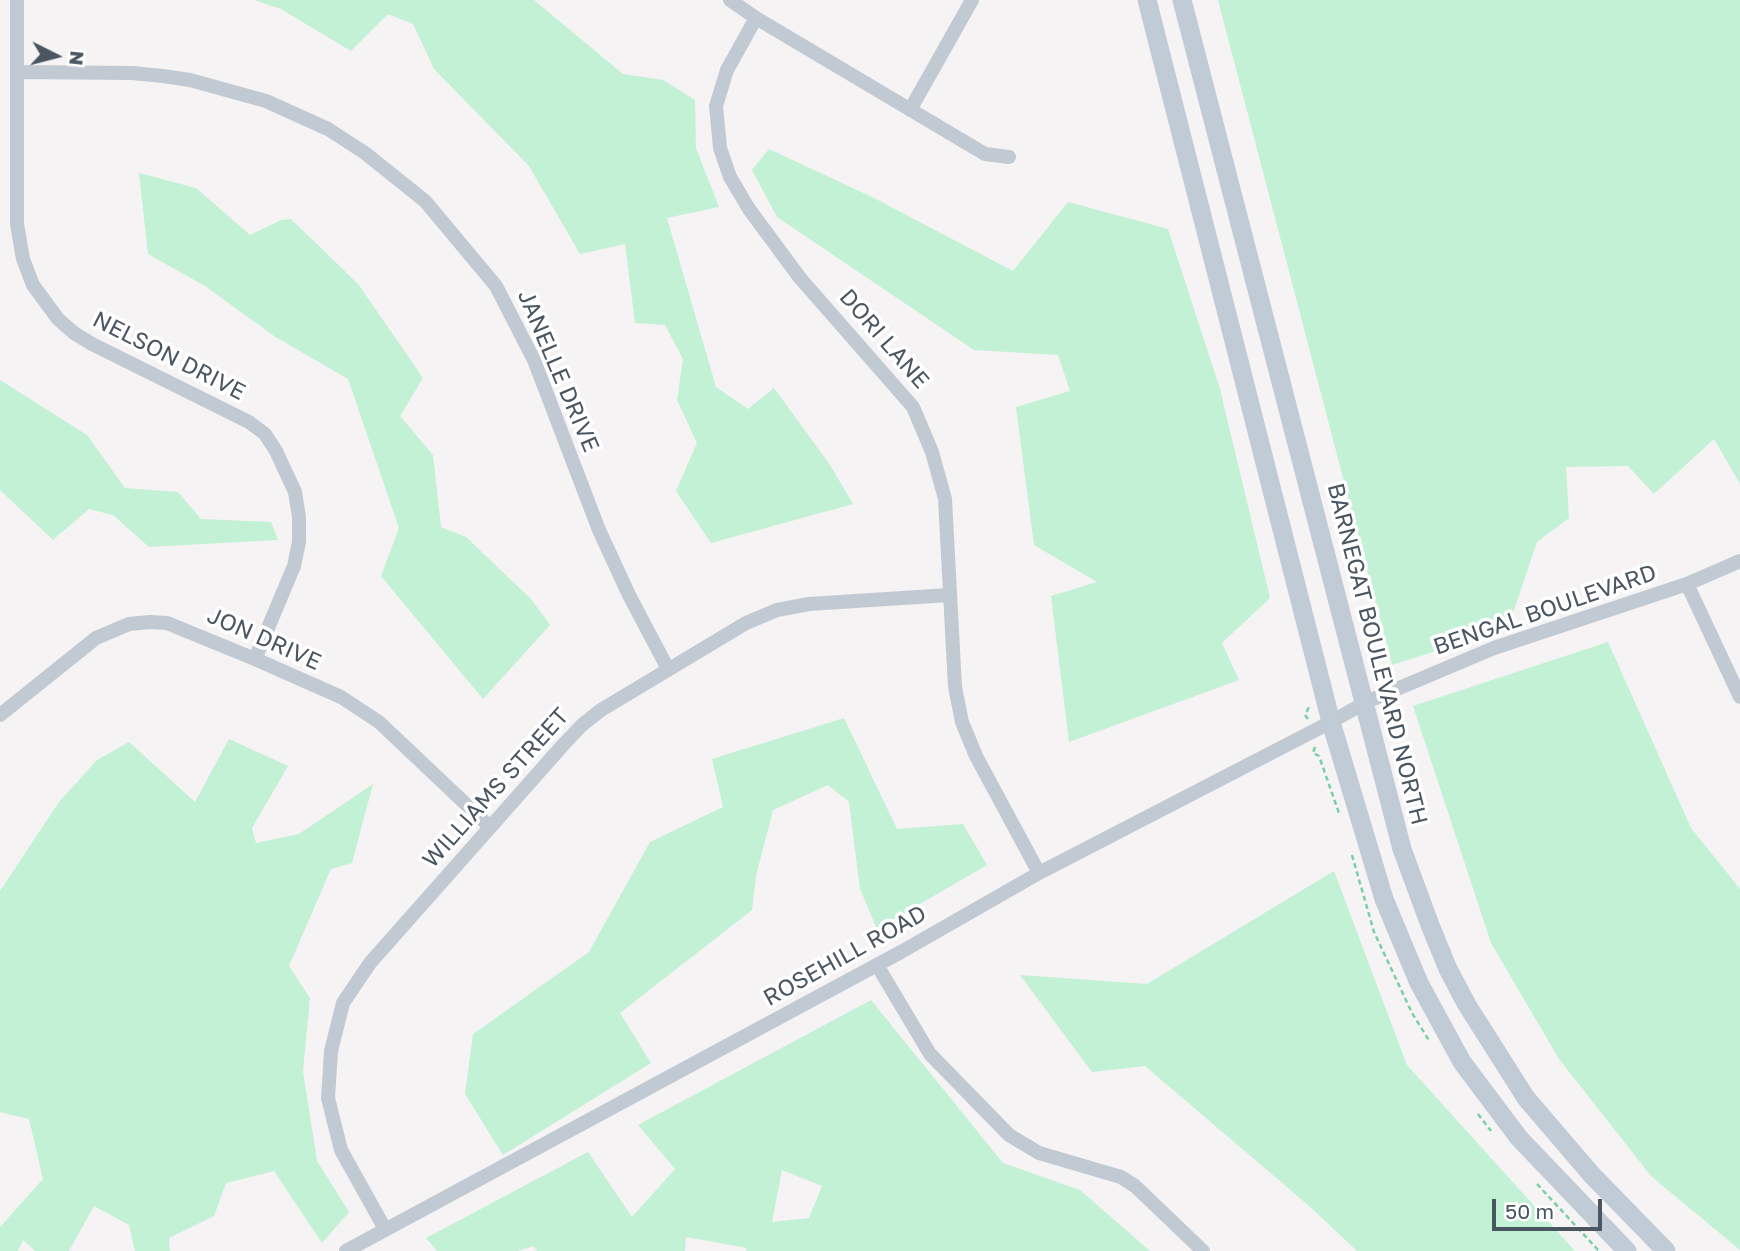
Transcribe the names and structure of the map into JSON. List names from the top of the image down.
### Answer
{
  "streets": {
    "street": [
      "DORI LANE",
      "NELSON DRIVE",
      "JANELLE DRIVE",
      "BENGAL BOULEVARD",
      "JON DRIVE",
      "BARNEGAT BOULEVARD NORTH",
      "WILLIAMS STREET",
      "ROSEHILL ROAD"
    ]
  },
  "crossings": [
    ["DORI LANE", "WILLIAMS STREET"],
    ["DORI LANE", "ROSEHILL ROAD"],
    ["NELSON DRIVE", "JANELLE DRIVE"],
    ["NELSON DRIVE", "JON DRIVE"],
    ["JANELLE DRIVE", "WILLIAMS STREET"],
    ["BENGAL BOULEVARD", "BARNEGAT BOULEVARD NORTH"],
    ["BENGAL BOULEVARD", "ROSEHILL ROAD"],
    ["JON DRIVE", "WILLIAMS STREET"],
    ["BARNEGAT BOULEVARD NORTH", "ROSEHILL ROAD"],
    ["WILLIAMS STREET", "ROSEHILL ROAD"]
  ],
  "scale_bar": "50 m",
  "north": "right"
}
